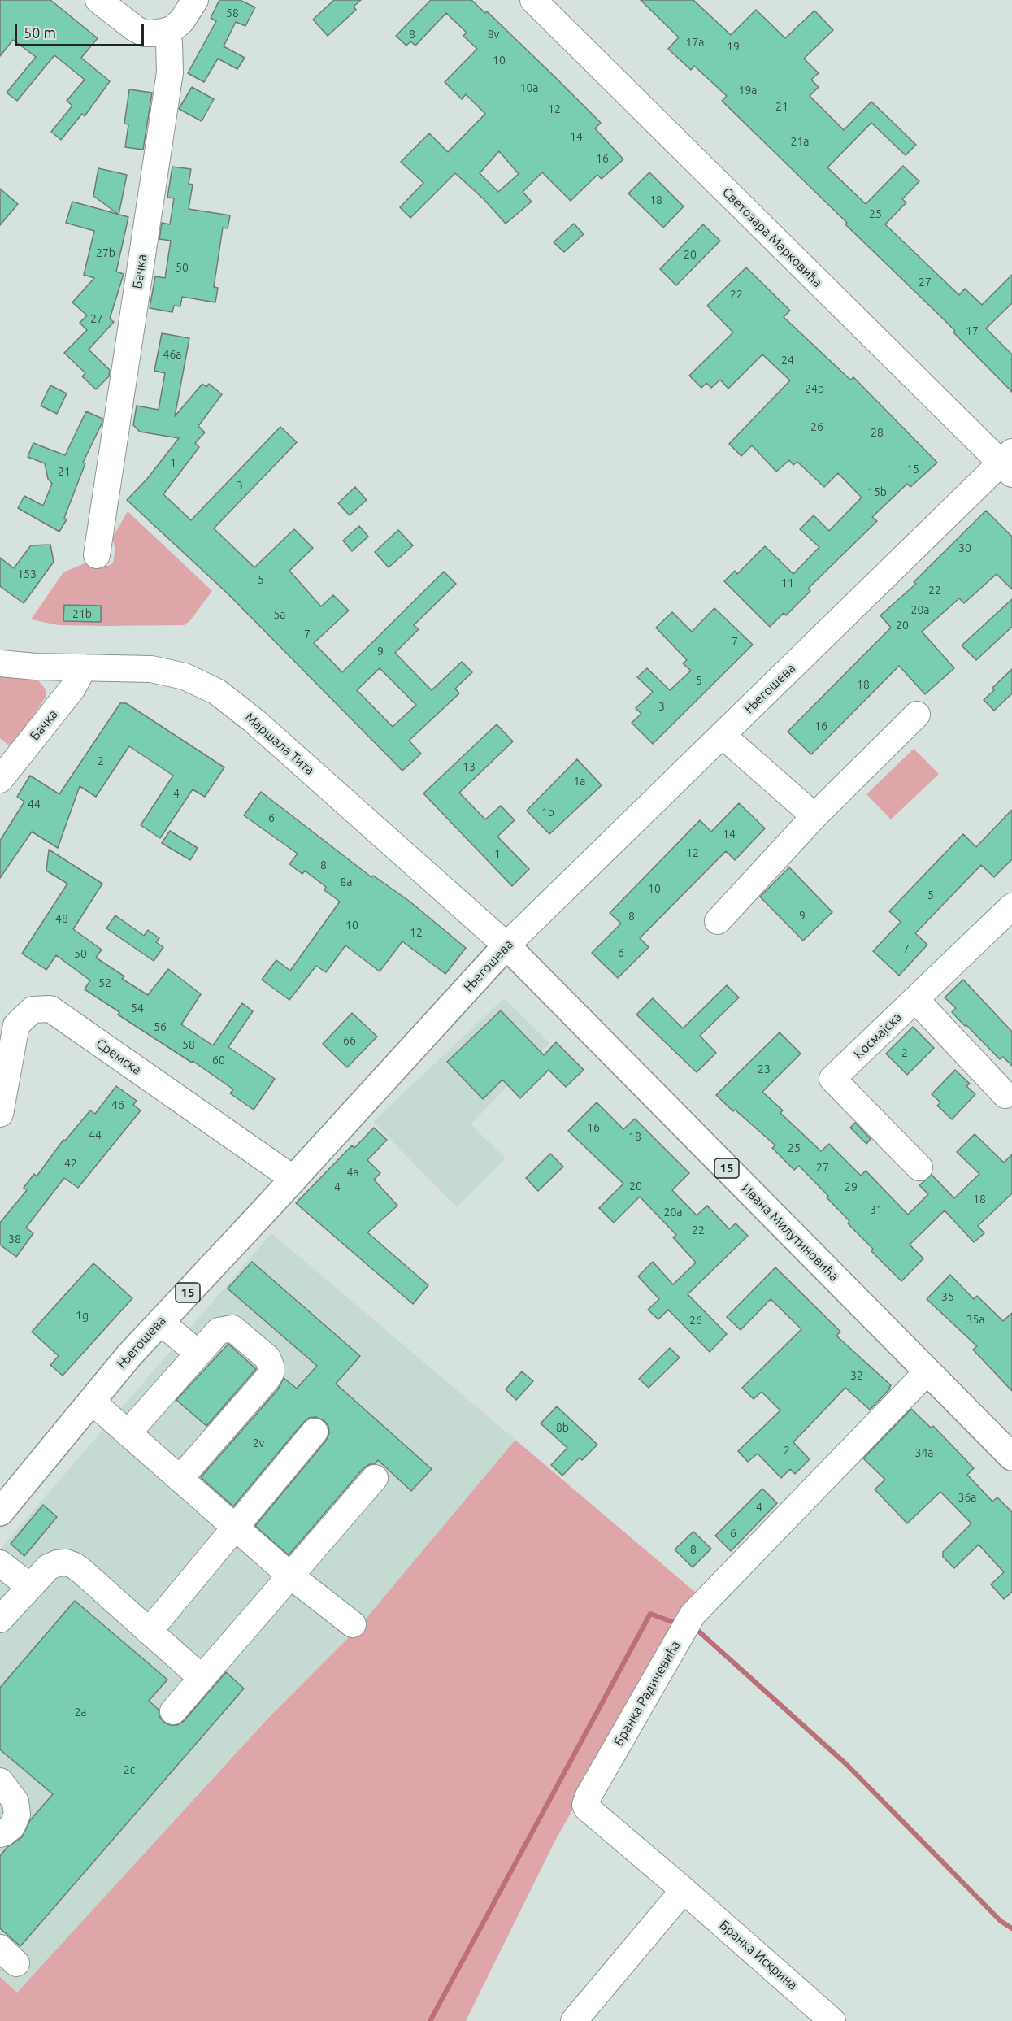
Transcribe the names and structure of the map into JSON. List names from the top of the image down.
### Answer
{
  "streets": {
    "main road": ["Његошева", "15", "Ивана Милутиновића"],
    "street": [
      "Светозара Марковића",
      "Бачка",
      "Маршала Тита",
      "Космајска",
      "Сремска",
      "Бранка Радичевића",
      "Бранка Искрина"
    ]
  },
  "crossings": [
    ["Светозара Марковића", "Његошева"],
    ["Бачка", "Маршала Тита"],
    ["Његошева", "Маршала Тита"],
    ["Његошева", "Сремска"],
    ["Његошева", "Ивана Милутиновића"],
    ["Маршала Тита", "Ивана Милутиновића"],
    ["Ивана Милутиновића", "Бранка Радичевића"],
    ["Бранка Радичевића", "Бранка Искрина"]
  ],
  "house_numbers": [
    "58",
    "8",
    "8v",
    "17a",
    "19",
    "10",
    "10a",
    "19a",
    "21",
    "12",
    "14",
    "21a",
    "16",
    "18",
    "25",
    "27b",
    "20",
    "50",
    "27",
    "22",
    "27",
    "17",
    "46a",
    "24",
    "24b",
    "26",
    "28",
    "1",
    "15",
    "21",
    "3",
    "15b",
    "30",
    "153",
    "5",
    "11",
    "22",
    "20a",
    "21b",
    "5a",
    "20",
    "7",
    "7",
    "9",
    "5",
    "18",
    "3",
    "16",
    "2",
    "13",
    "1a",
    "4",
    "44",
    "1b",
    "6",
    "14",
    "12",
    "1",
    "8",
    "8a",
    "10",
    "5",
    "9",
    "8",
    "48",
    "10",
    "12",
    "7",
    "6",
    "50",
    "52",
    "54",
    "56",
    "66",
    "58",
    "2",
    "60",
    "23",
    "46",
    "16",
    "44",
    "18",
    "25",
    "42",
    "27",
    "4a",
    "20",
    "4",
    "29",
    "18",
    "31",
    "20a",
    "22",
    "38",
    "35",
    "1g",
    "35a",
    "26",
    "32",
    "8b",
    "2v",
    "2",
    "34a",
    "36a",
    "4",
    "6",
    "8",
    "2a",
    "2c"
  ],
  "scale_bar": "50 m"
}
